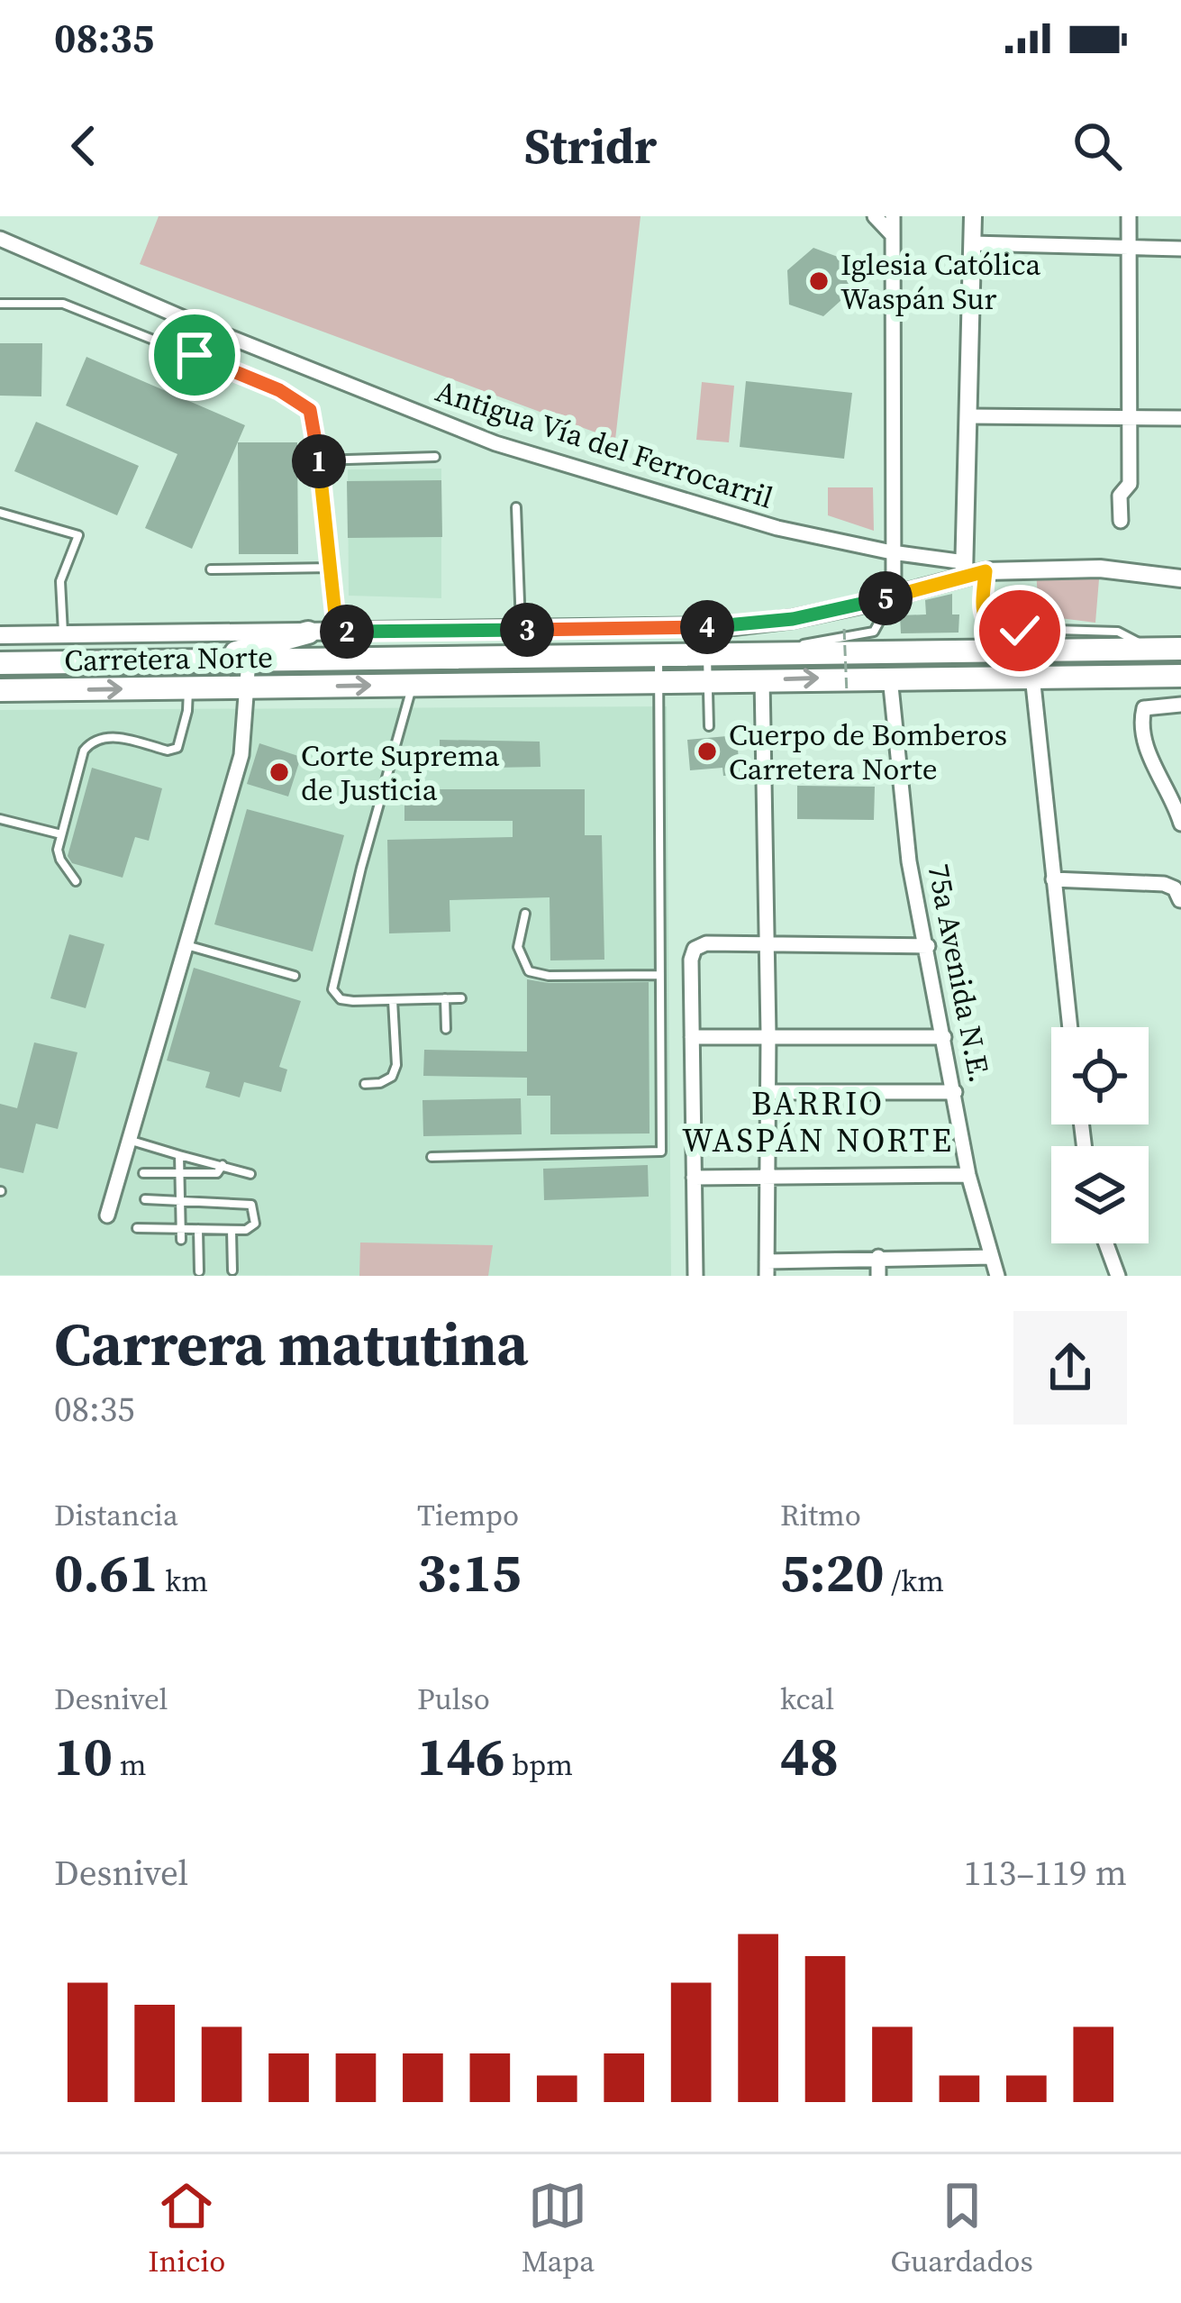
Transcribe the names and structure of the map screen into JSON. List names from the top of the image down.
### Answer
{
  "streets": {
    "highway": ["Carretera Norte"],
    "street": ["Antigua Vía del Ferrocarril", "75a Avenida N.E."]
  },
  "crossings": [
    ["Carretera Norte", "75a Avenida N.E."]
  ],
  "districts": ["BARRIO WASPÁN NORTE"],
  "places": ["Iglesia Católica Waspán Sur", "Cuerpo de Bomberos Carretera Norte", "Corte Suprema de Justicia"],
  "page": {
    "status": "08:35",
    "header": "Stridr",
    "pins": [
      "1",
      "5",
      "4",
      "3",
      "2"
    ],
    "heading": ["Carrera matutina", "08:35"],
    "stats": [
      ["Distancia", "0.61 km"],
      ["Tiempo", "3:15"],
      ["Ritmo", "5:20 /km"],
      ["Desnivel", "10 m"],
      ["Pulso", "146 bpm"],
      ["kcal", "48"]
    ],
    "chart": ["Desnivel", "113–119 m"],
    "tabs": ["Inicio", "Mapa", "Guardados"]
  }
}
